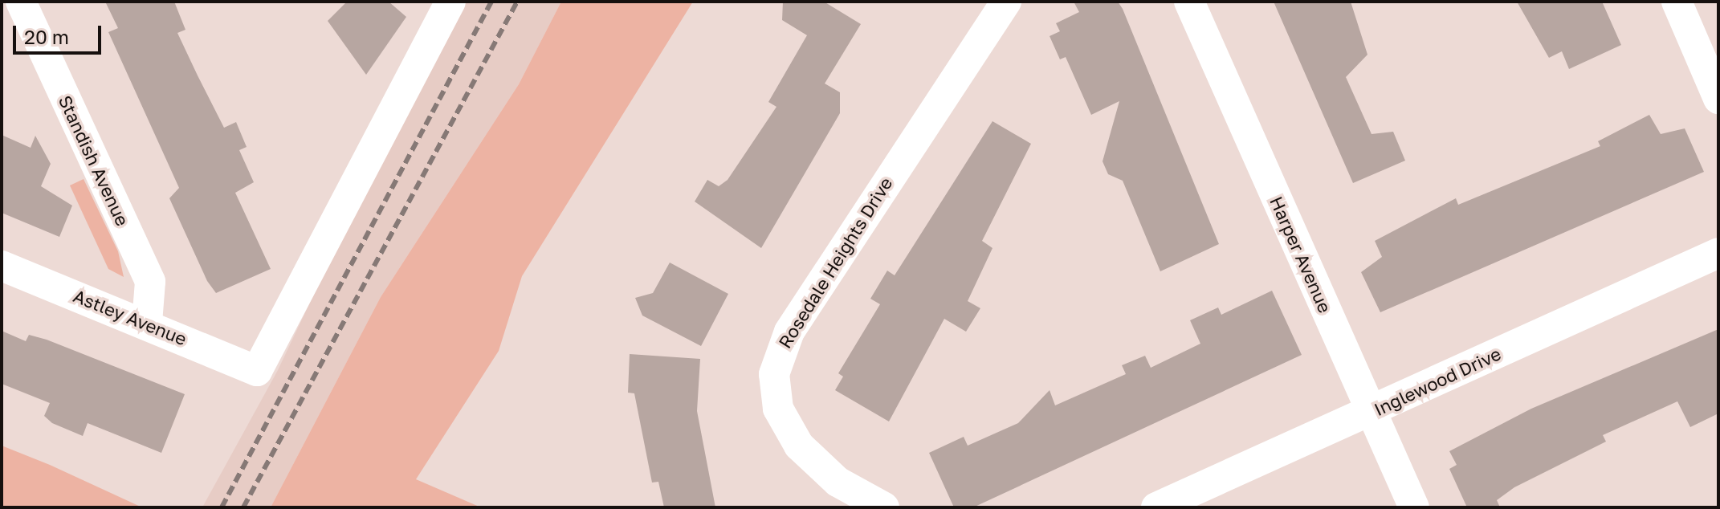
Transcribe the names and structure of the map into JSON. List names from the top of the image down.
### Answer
{
  "streets": {
    "street": [
      "Standish Avenue",
      "Harper Avenue",
      "Rosedale Heights Drive",
      "Astley Avenue",
      "Inglewood Drive"
    ]
  },
  "crossings": [
    ["Standish Avenue", "Astley Avenue"],
    ["Harper Avenue", "Inglewood Drive"]
  ],
  "scale_bar": "20 m"
}
